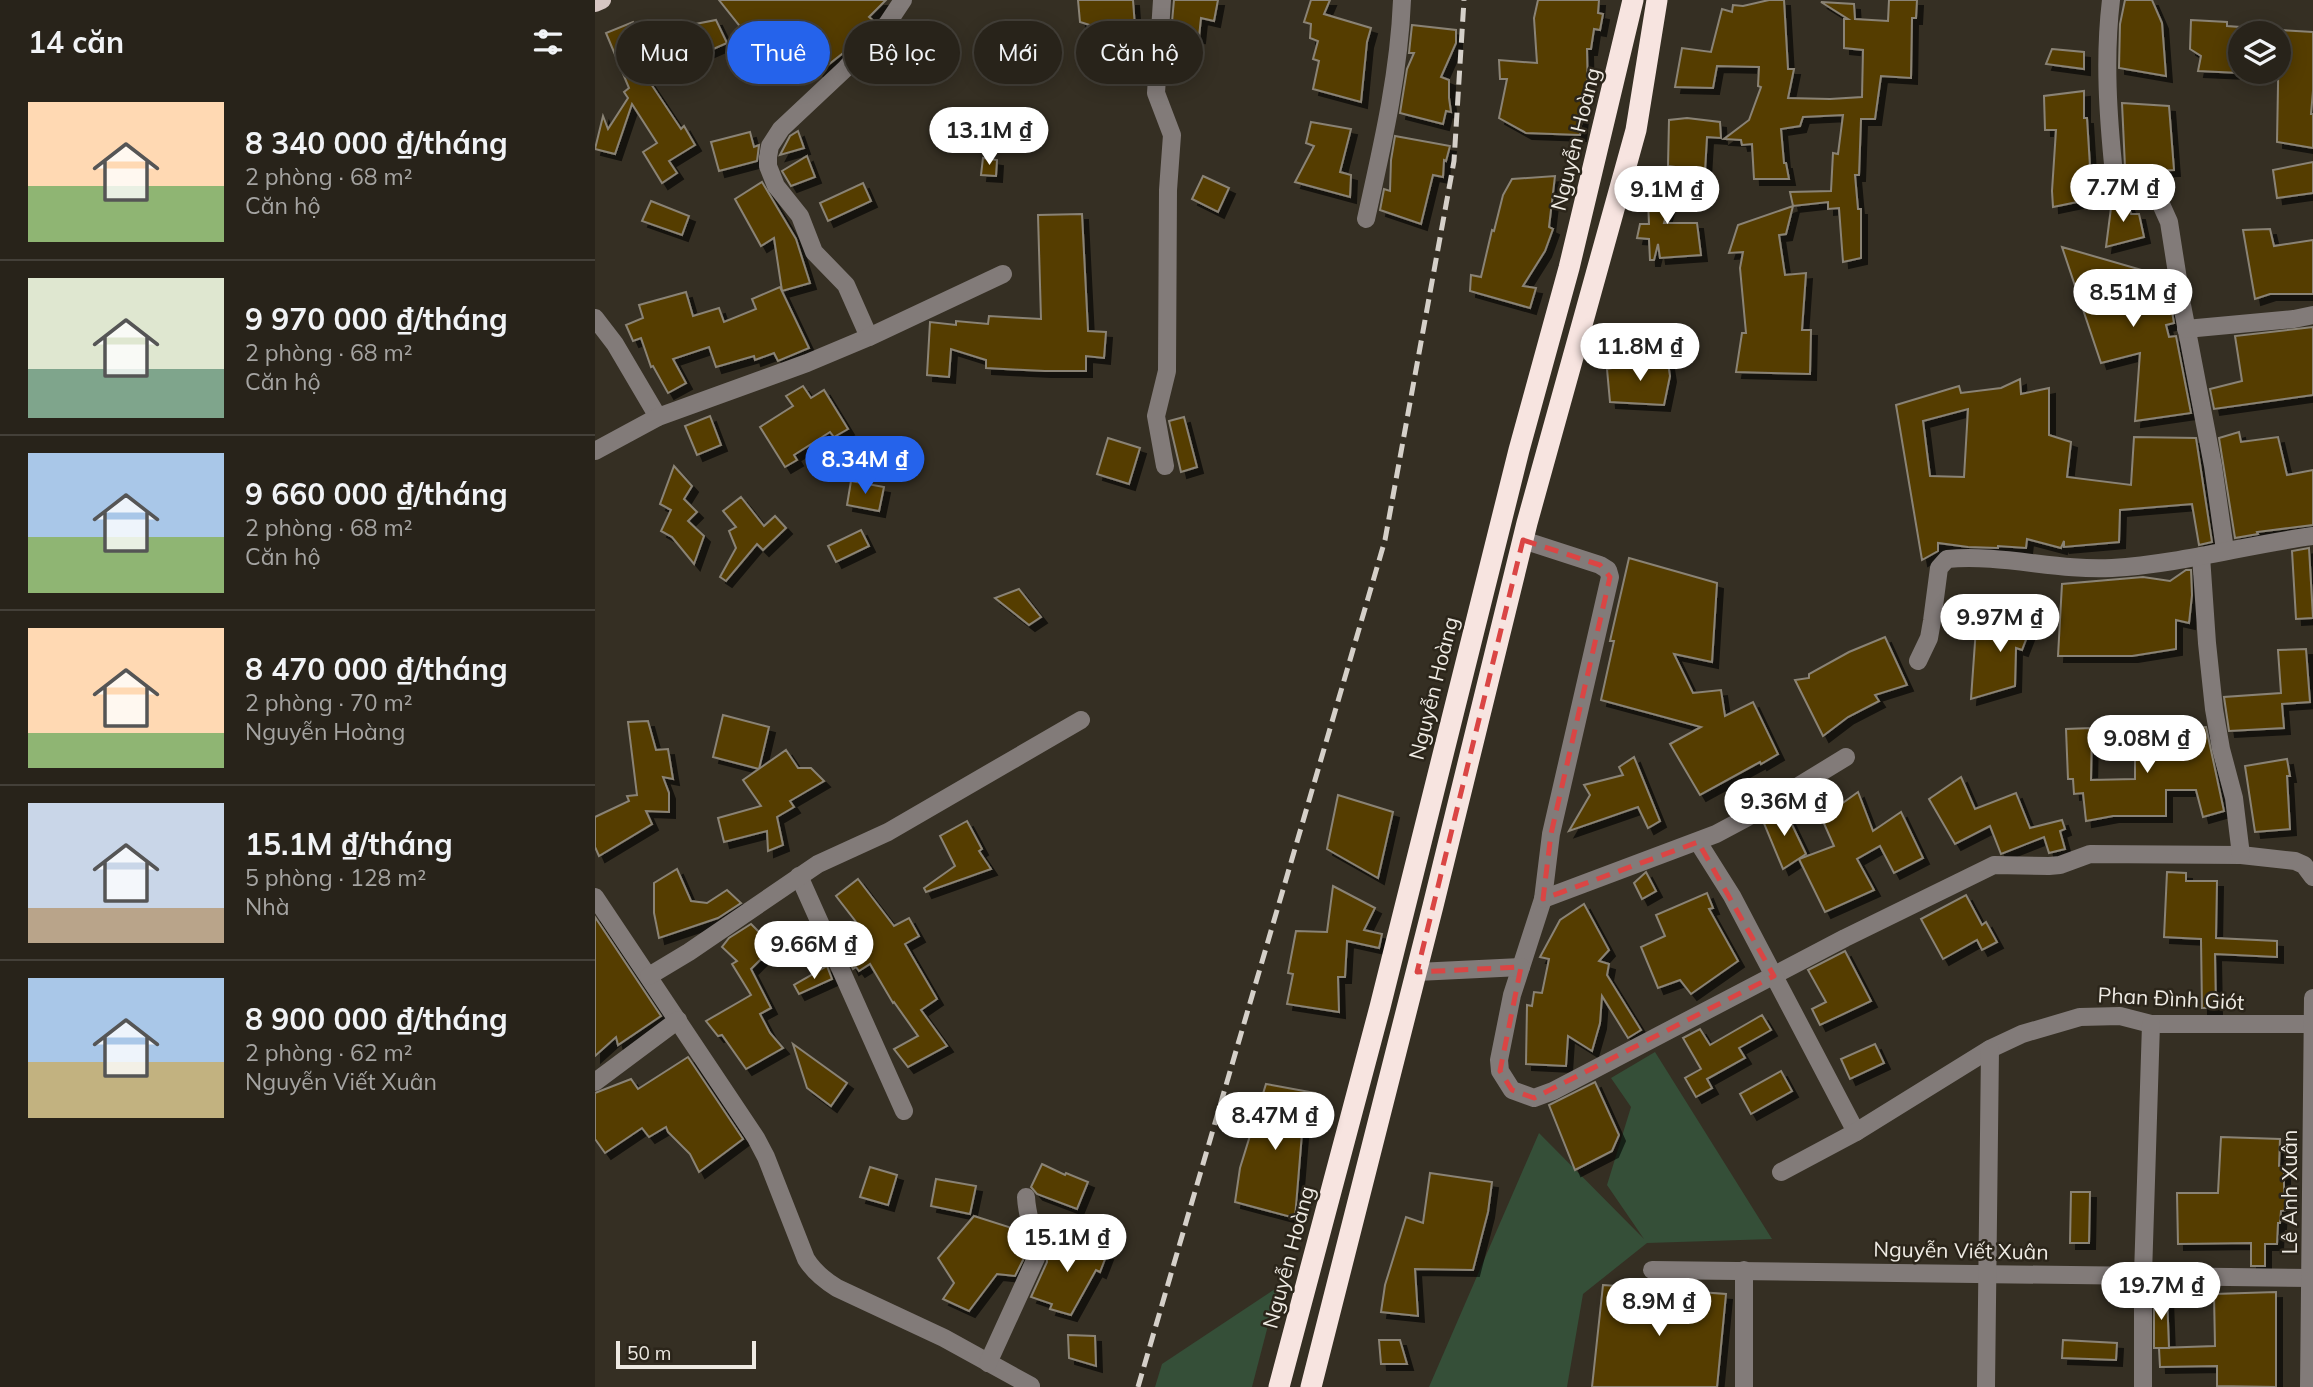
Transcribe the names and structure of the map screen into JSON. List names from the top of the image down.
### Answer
{
  "streets": {
    "highway": ["Nguyễn Hoàng"],
    "street": ["Phan Đình Giót", "Lê Anh Xuân", "Nguyễn Viết Xuân"]
  },
  "crossings": [
    ["Phan Đình Giót", "Lê Anh Xuân"],
    ["Lê Anh Xuân", "Nguyễn Viết Xuân"]
  ],
  "scale_bar": "50 m",
  "page": {
    "heading": "14 căn",
    "chip": [
      "Mua",
      "Thuê",
      "Bộ lọc",
      "Mới",
      "Căn hộ"
    ],
    "list": [
      {
        "name": "8 340 000 ₫/tháng",
        "note": "2 phòng · 68 m² · Căn hộ"
      },
      {
        "name": "9 970 000 ₫/tháng",
        "note": "2 phòng · 68 m² · Căn hộ"
      },
      {
        "name": "9 660 000 ₫/tháng",
        "note": "2 phòng · 68 m² · Căn hộ"
      },
      {
        "name": "8 470 000 ₫/tháng",
        "note": "2 phòng · 70 m² · Nguyễn Hoàng"
      },
      {
        "name": "15.1M ₫/tháng",
        "note": "5 phòng · 128 m² · Nhà"
      },
      {
        "name": "8 900 000 ₫/tháng",
        "note": "2 phòng · 62 m² · Nguyễn Viết Xuân"
      }
    ],
    "price": [
      "13.1M ₫",
      "7.7M ₫",
      "9.1M ₫",
      "8.51M ₫",
      "11.8M ₫",
      "8.34M ₫",
      "9.97M ₫",
      "9.08M ₫",
      "9.36M ₫",
      "9.66M ₫",
      "8.47M ₫",
      "15.1M ₫",
      "19.7M ₫",
      "8.9M ₫"
    ],
    "scale": "50 m"
  }
}
